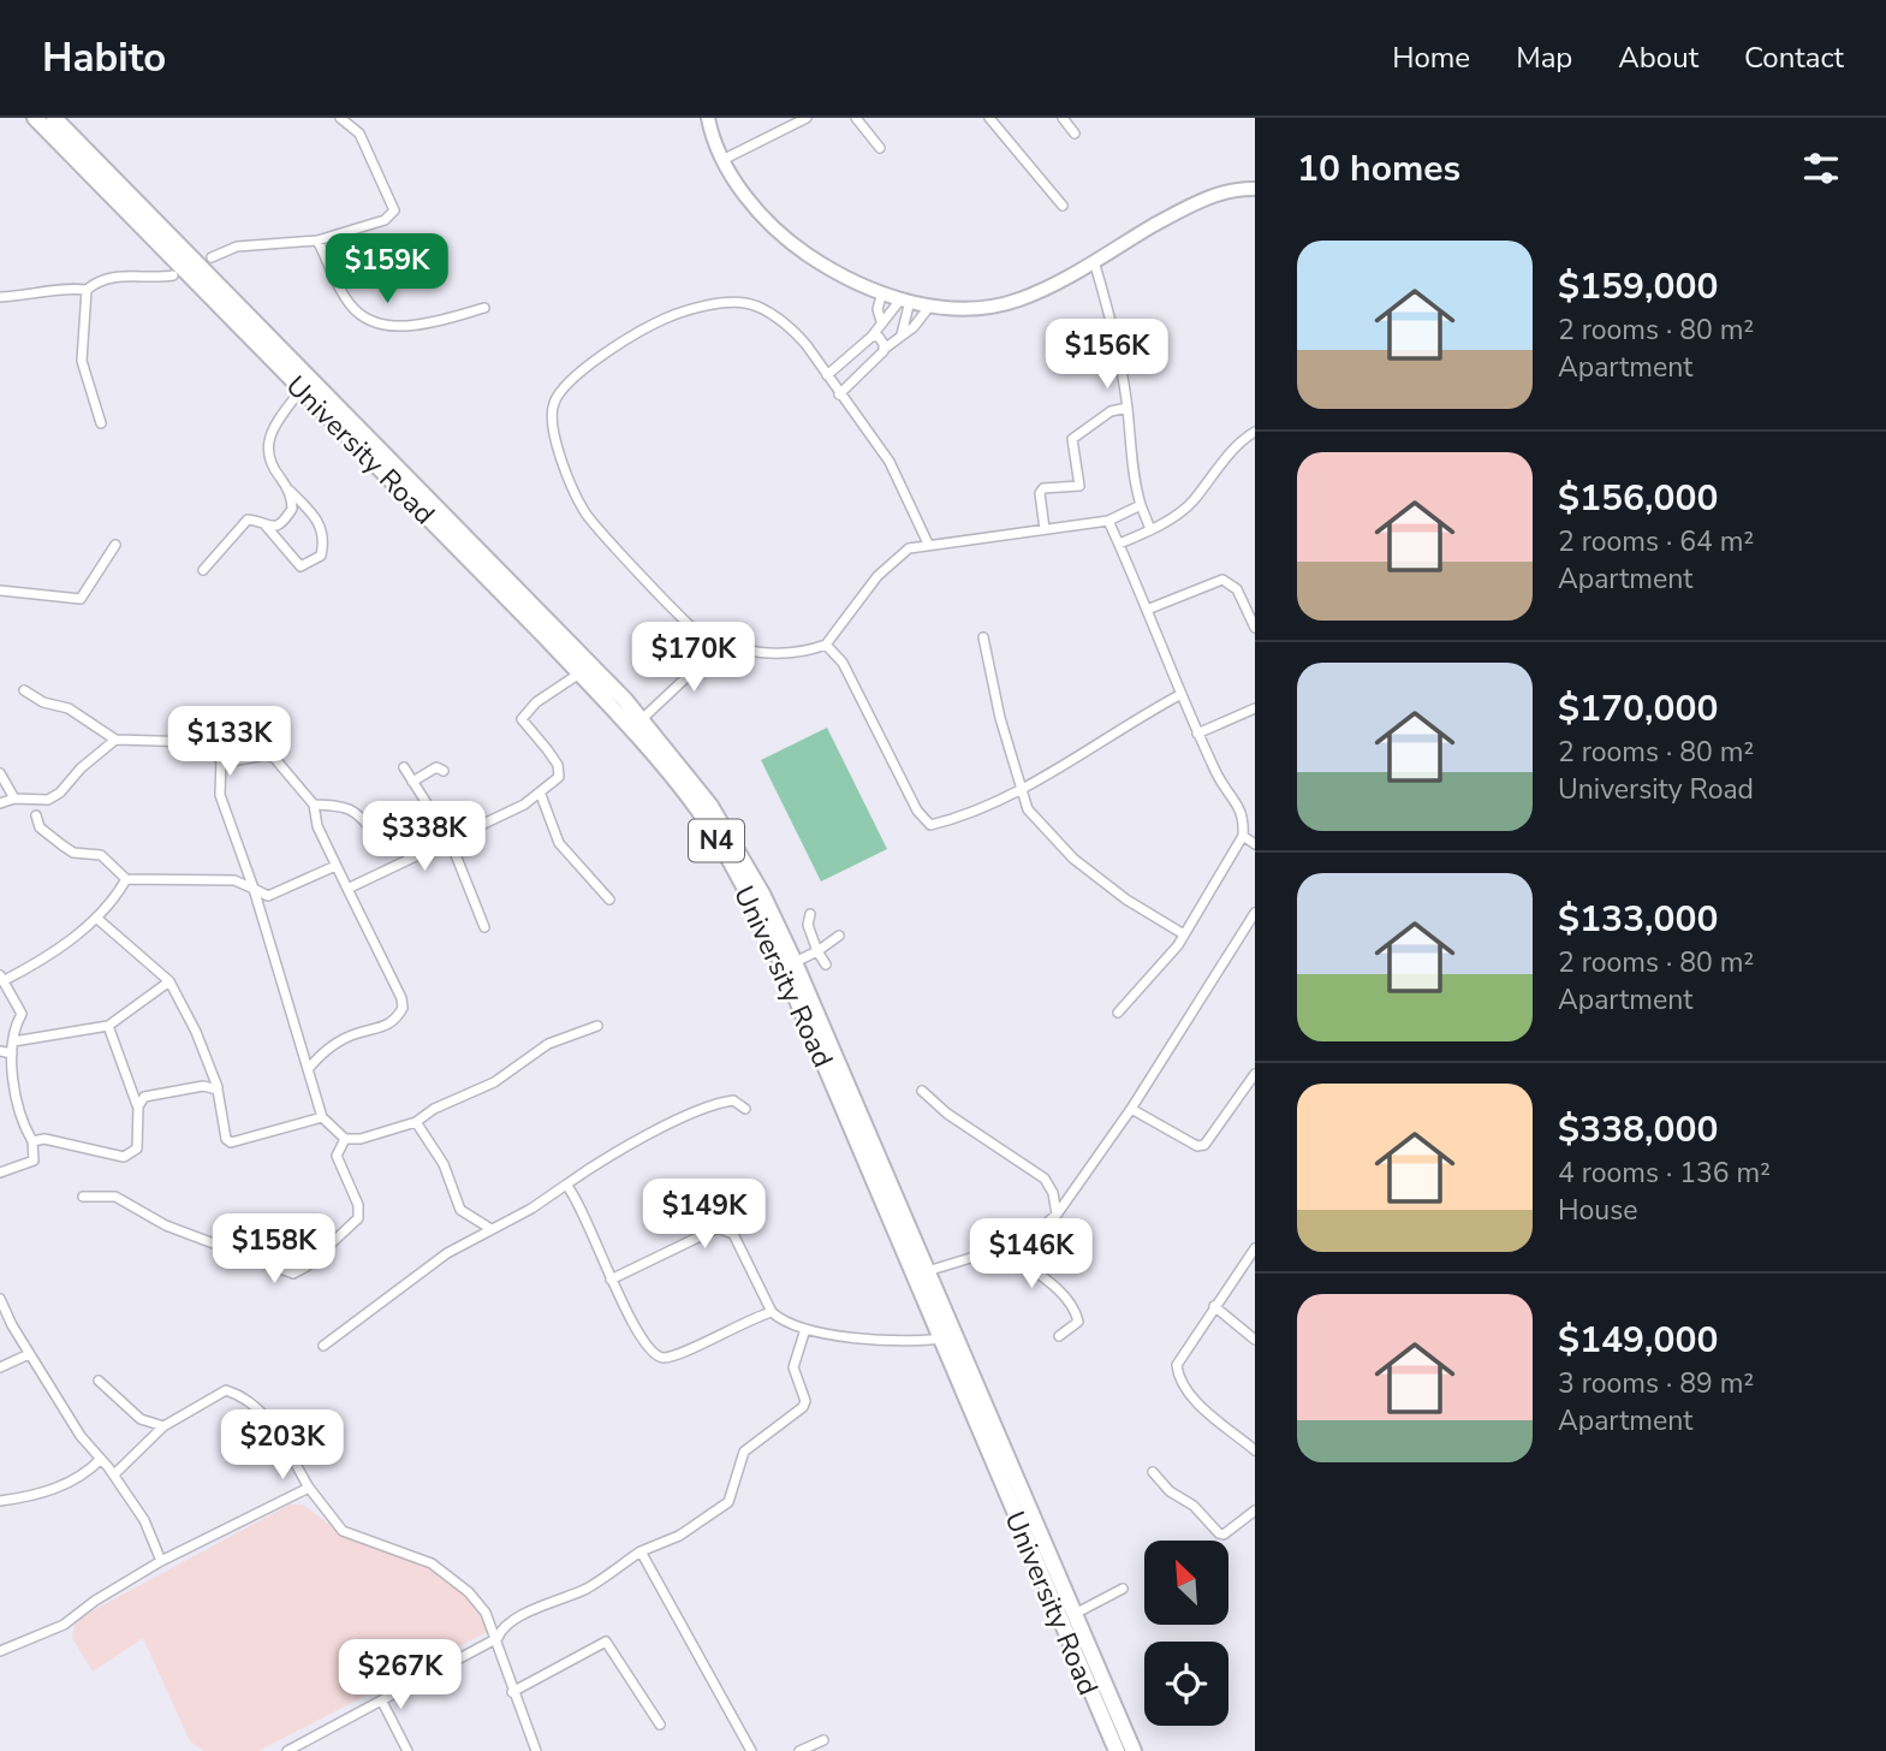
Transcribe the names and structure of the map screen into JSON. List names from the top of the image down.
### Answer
{
  "streets": {
    "highway": ["University Road", "N4"]
  },
  "north": "top left",
  "page": {
    "header": "Habito",
    "nav": [
      "Home",
      "Map",
      "About",
      "Contact"
    ],
    "heading": "10 homes",
    "list": [
      {
        "name": "$159,000",
        "note": "2 rooms · 80 m² · Apartment"
      },
      {
        "name": "$156,000",
        "note": "2 rooms · 64 m² · Apartment"
      },
      {
        "name": "$170,000",
        "note": "2 rooms · 80 m² · University Road"
      },
      {
        "name": "$133,000",
        "note": "2 rooms · 80 m² · Apartment"
      },
      {
        "name": "$338,000",
        "note": "4 rooms · 136 m² · House"
      },
      {
        "name": "$149,000",
        "note": "3 rooms · 89 m² · Apartment"
      }
    ],
    "price": [
      "$159K",
      "$156K",
      "$170K",
      "$133K",
      "$338K",
      "$149K",
      "$158K",
      "$146K",
      "$203K",
      "$267K"
    ]
  }
}
